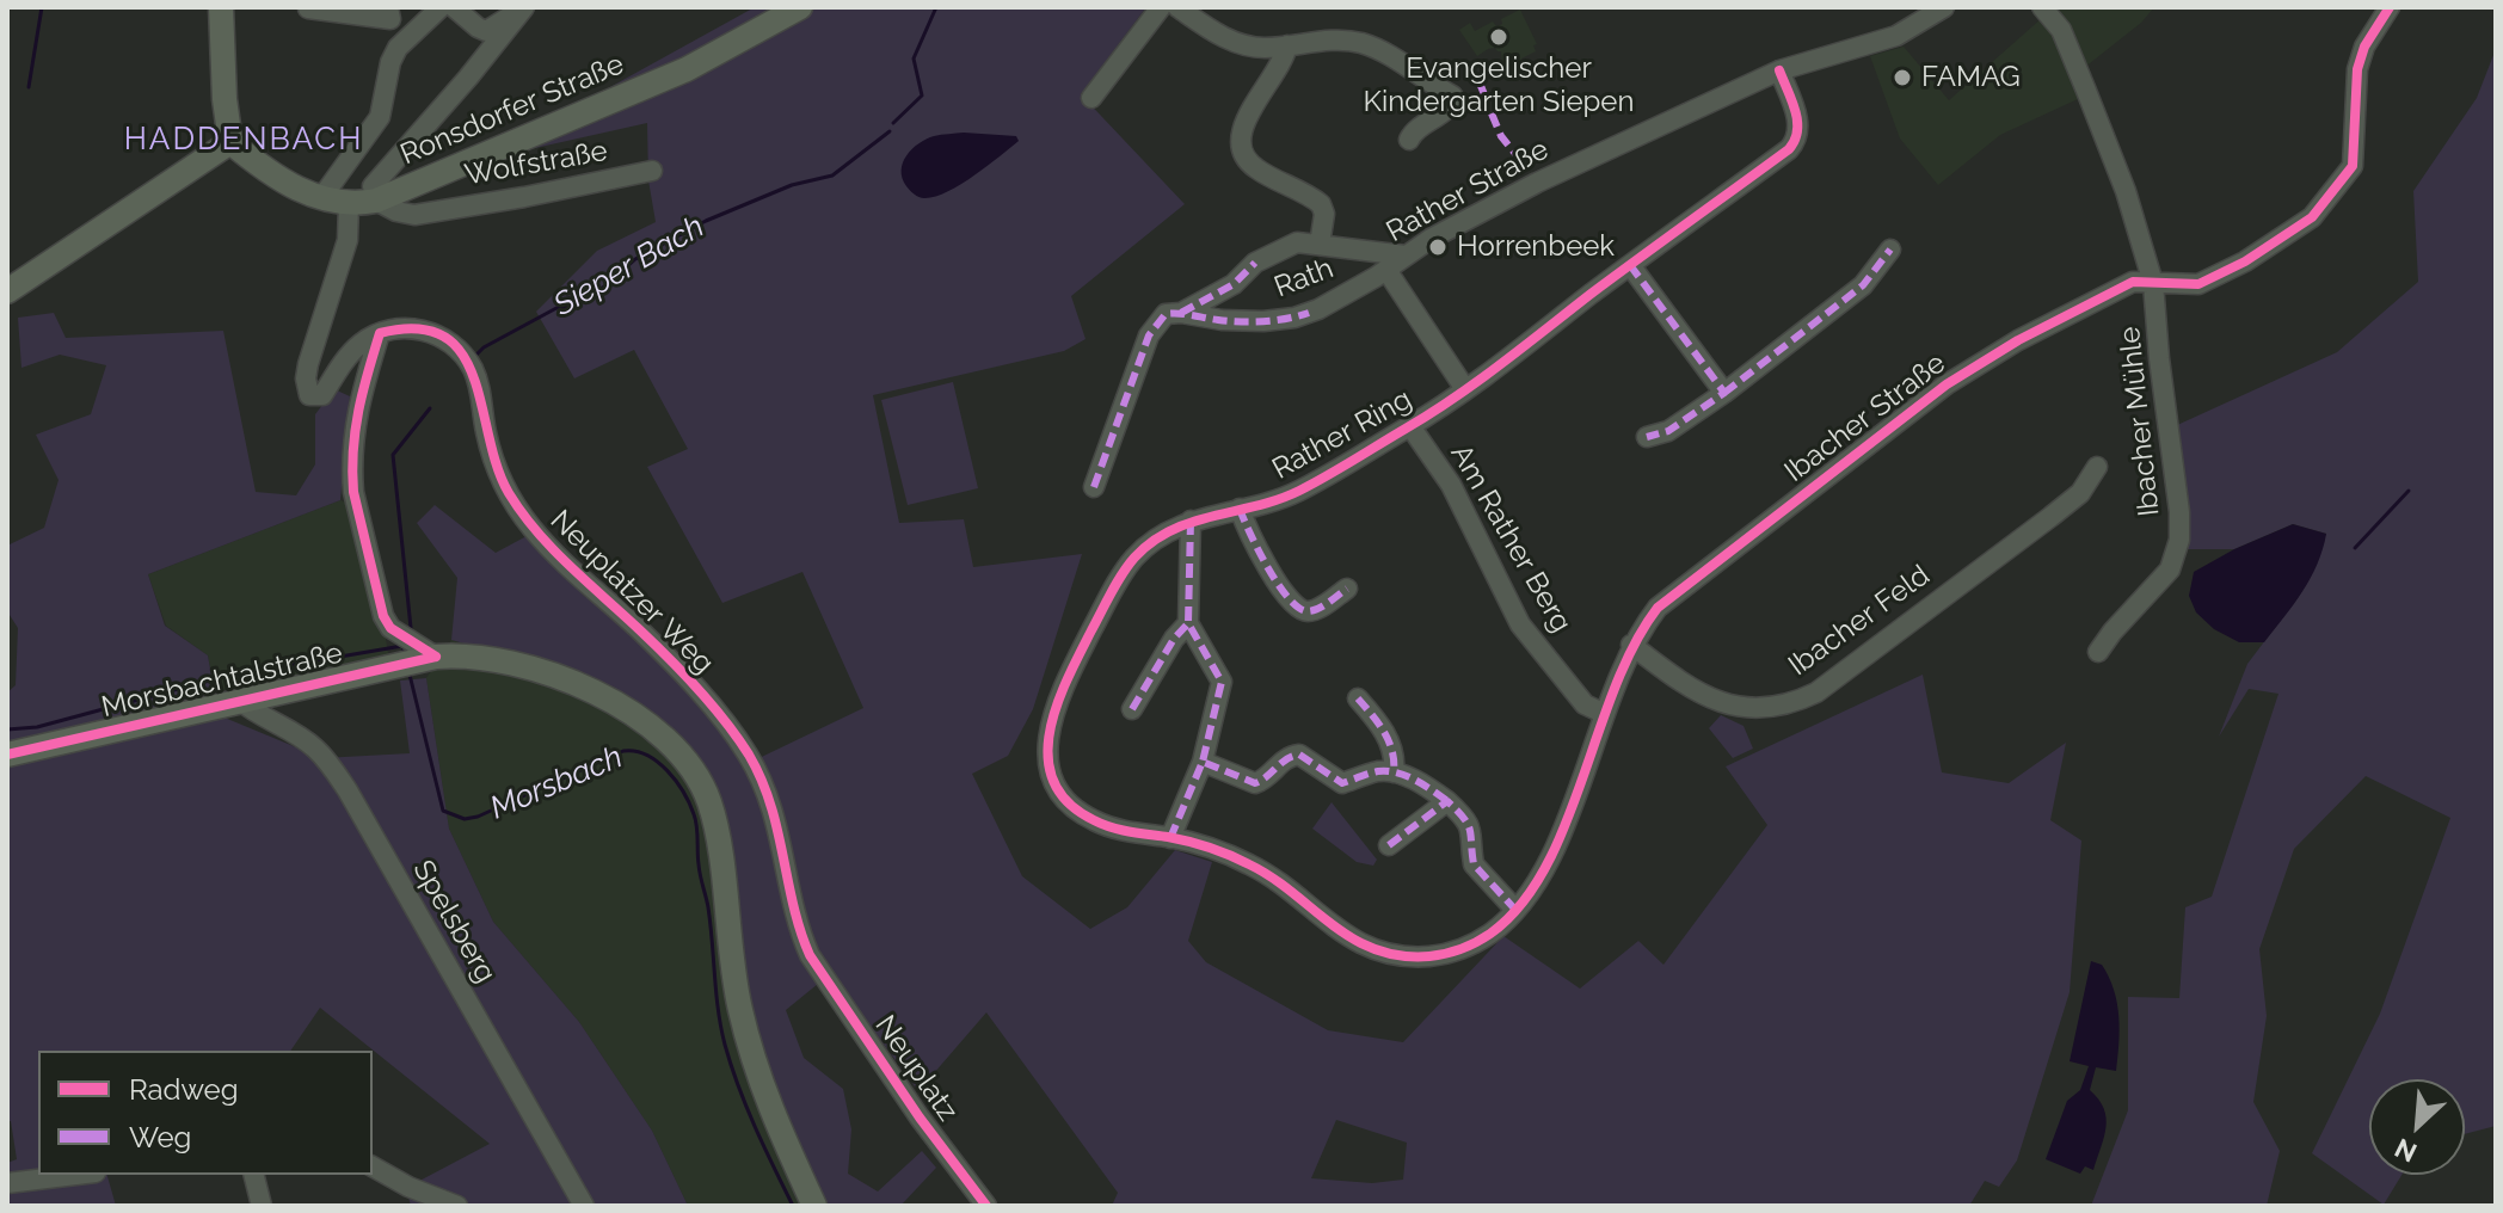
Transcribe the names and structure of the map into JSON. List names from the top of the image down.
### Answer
{
  "streets": {
    "main road": ["Ronsdorfer Straße", "Morsbachtalstraße"],
    "street": [
      "Wolfstraße",
      "Rather Straße",
      "Rath",
      "Ibacher Straße",
      "Ibacher Mühle",
      "Rather Ring",
      "Am Rather Berg",
      "Neuplatzer Weg",
      "Ibacher Feld",
      "Spelsberg",
      "Neuplatz"
    ]
  },
  "crossings": [
    ["Ronsdorfer Straße", "Wolfstraße"],
    ["Rather Straße", "Rath"],
    ["Rather Straße", "Rather Ring"],
    ["Ibacher Straße", "Ibacher Mühle"],
    ["Ibacher Straße", "Rather Ring"],
    ["Ibacher Straße", "Am Rather Berg"],
    ["Ibacher Straße", "Ibacher Feld"],
    ["Rather Ring", "Am Rather Berg"],
    ["Neuplatzer Weg", "Neuplatz"],
    ["Morsbachtalstraße", "Spelsberg"]
  ],
  "districts": ["HADDENBACH"],
  "water": ["Sieper Bach", "Morsbach"],
  "places": ["Evangelischer Kindergarten Siepen", "FAMAG", "Horrenbeek"],
  "legend": ["Radweg", "Weg"],
  "north": "bottom left"
}
